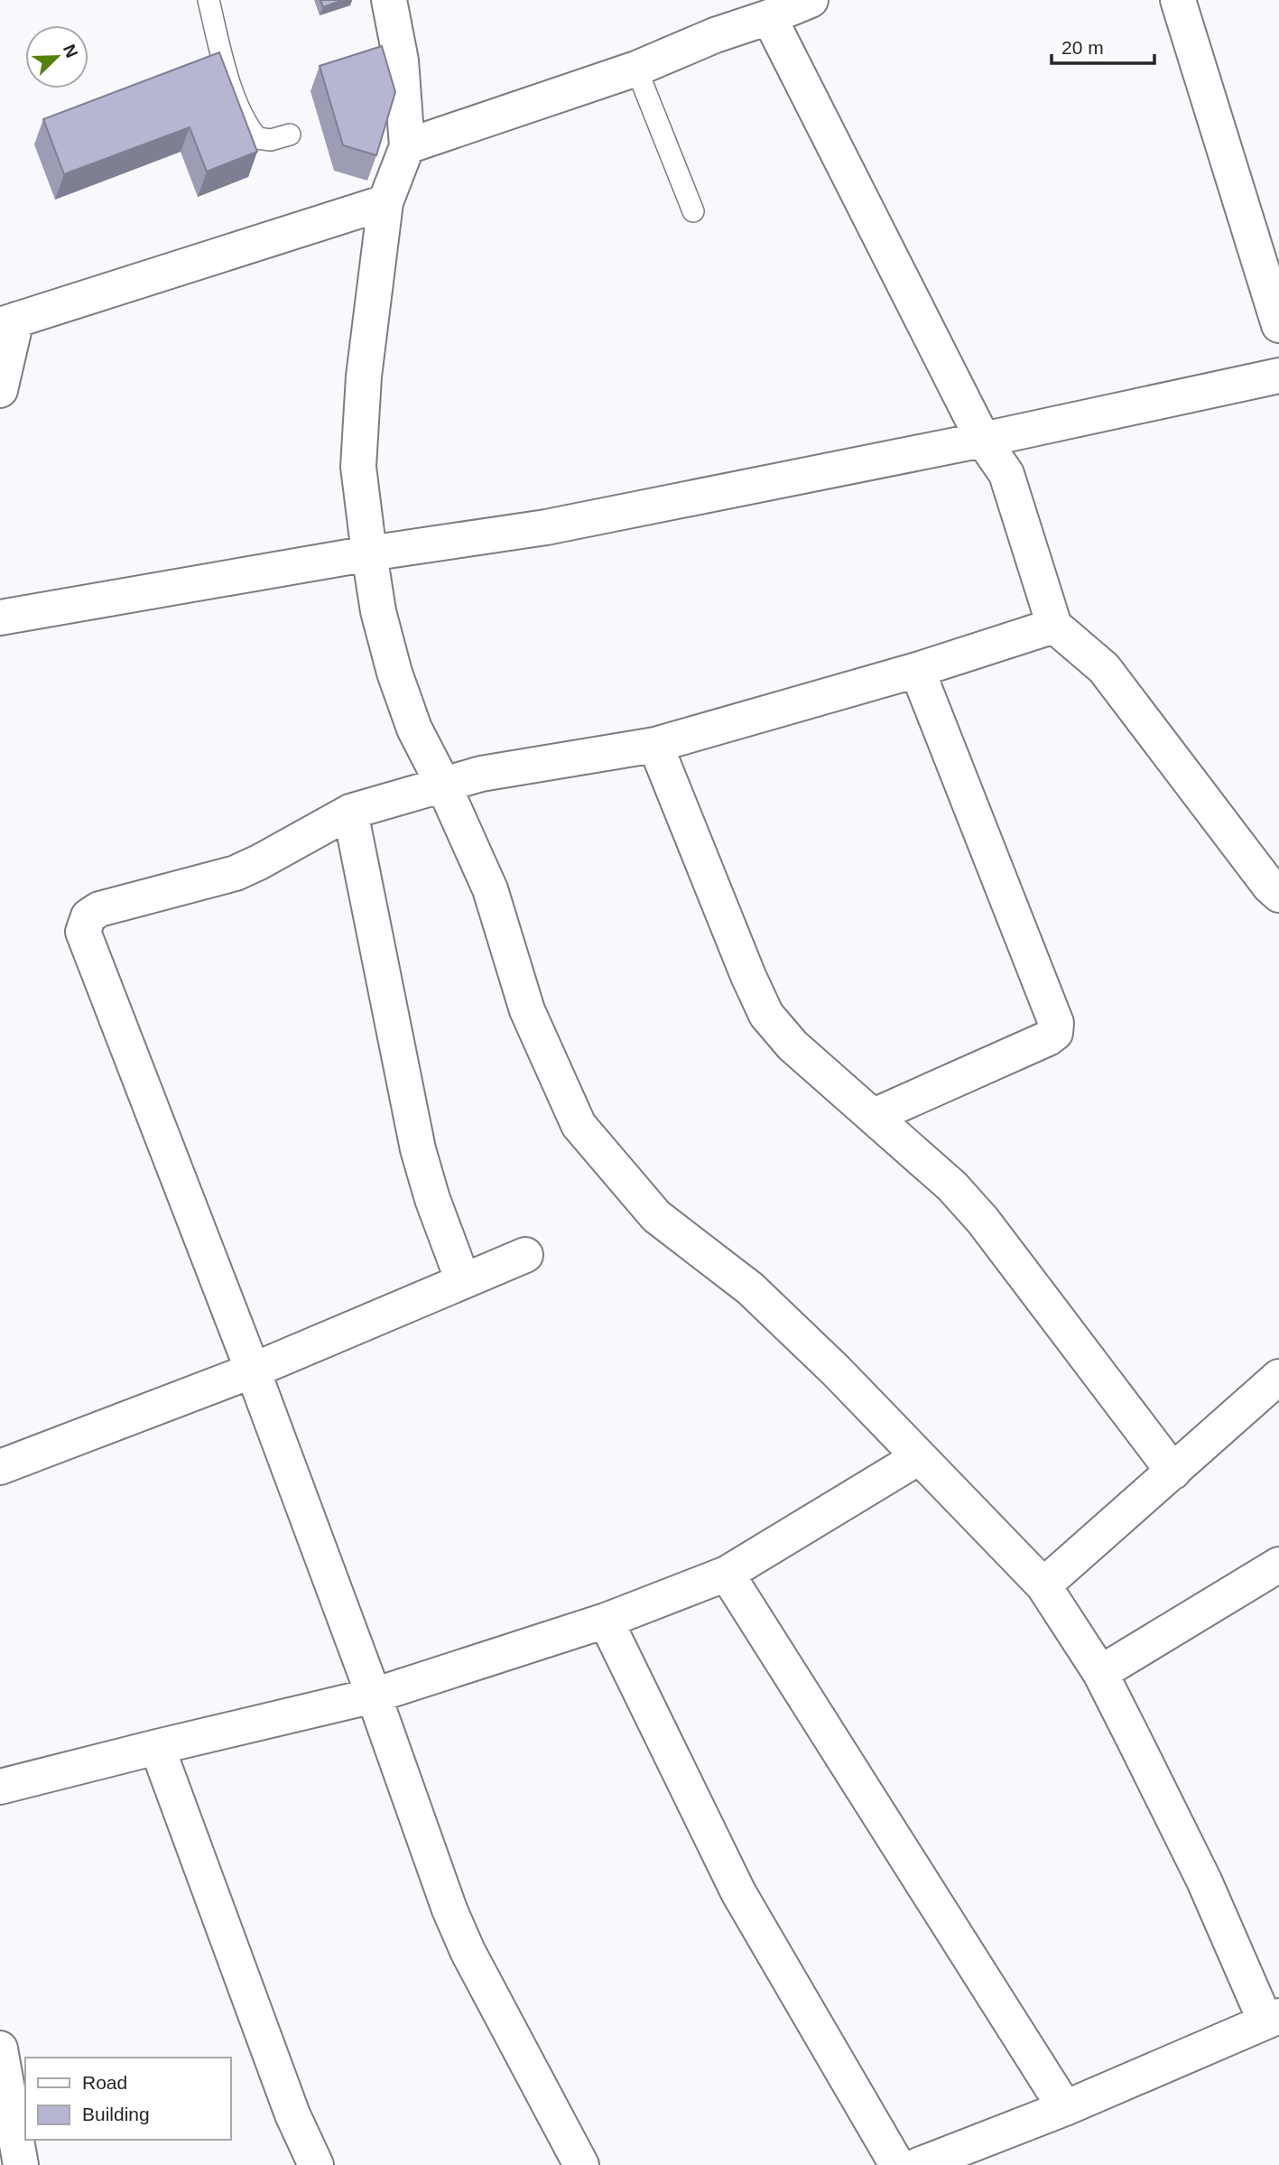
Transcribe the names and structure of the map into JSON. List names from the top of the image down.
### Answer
{
  "legend": ["Road", "Building"],
  "scale_bar": "20 m",
  "north": "top right"
}
